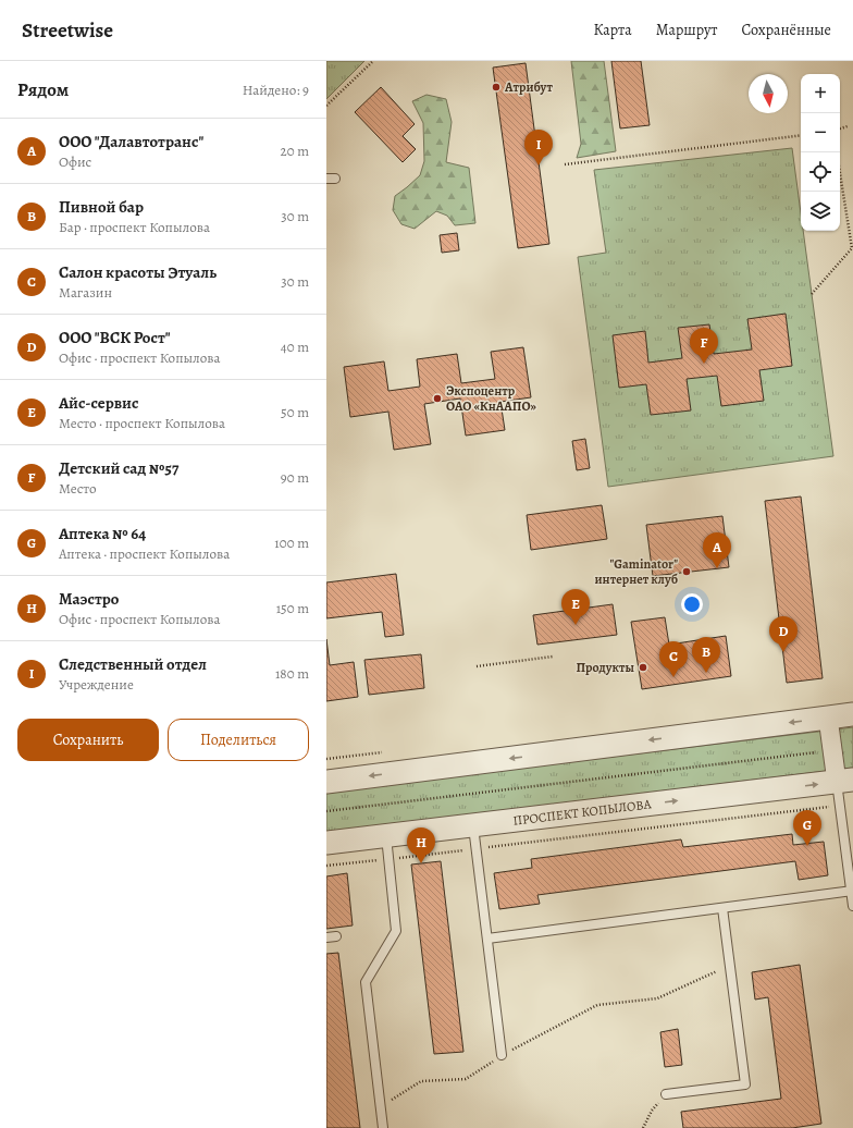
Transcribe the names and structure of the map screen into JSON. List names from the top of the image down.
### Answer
{
  "streets": {
    "street": ["ПРОСПЕКТ КОПЫЛОВА"]
  },
  "places": [
    "Атрибут",
    "Экспоцентр ОАО «КнААПО»",
    "\"Gaminator\" интернет клуб",
    "Продукты"
  ],
  "north": "bottom",
  "page": {
    "header": "Streetwise",
    "nav": ["Карта", "Маршрут", "Сохранённые"],
    "heading": ["Рядом", "Найдено: 9"],
    "map_buttons": ["+", "−"],
    "list": [
      {
        "mark": "A",
        "name": "ООО \"Далавтотранс\"",
        "note": "Офис",
        "value": "20 m"
      },
      {
        "mark": "B",
        "name": "Пивной бар",
        "note": "Бар · проспект Копылова",
        "value": "30 m"
      },
      {
        "mark": "C",
        "name": "Салон красоты Этуаль",
        "note": "Магазин",
        "value": "30 m"
      },
      {
        "mark": "D",
        "name": "ООО \"ВСК Рост\"",
        "note": "Офис · проспект Копылова",
        "value": "40 m"
      },
      {
        "mark": "E",
        "name": "Айс-сервис",
        "note": "Место · проспект Копылова",
        "value": "50 m"
      },
      {
        "mark": "F",
        "name": "Детский сад №57",
        "note": "Место",
        "value": "90 m"
      },
      {
        "mark": "G",
        "name": "Аптека № 64",
        "note": "Аптека · проспект Копылова",
        "value": "100 m"
      },
      {
        "mark": "H",
        "name": "Маэстро",
        "note": "Офис · проспект Копылова",
        "value": "150 m"
      },
      {
        "mark": "I",
        "name": "Следственный отдел",
        "note": "Учреждение",
        "value": "180 m"
      }
    ],
    "pins": [
      "I",
      "F",
      "A",
      "E",
      "D",
      "B",
      "C",
      "G",
      "H"
    ],
    "buttons": ["Сохранить", "Поделиться"]
  }
}
